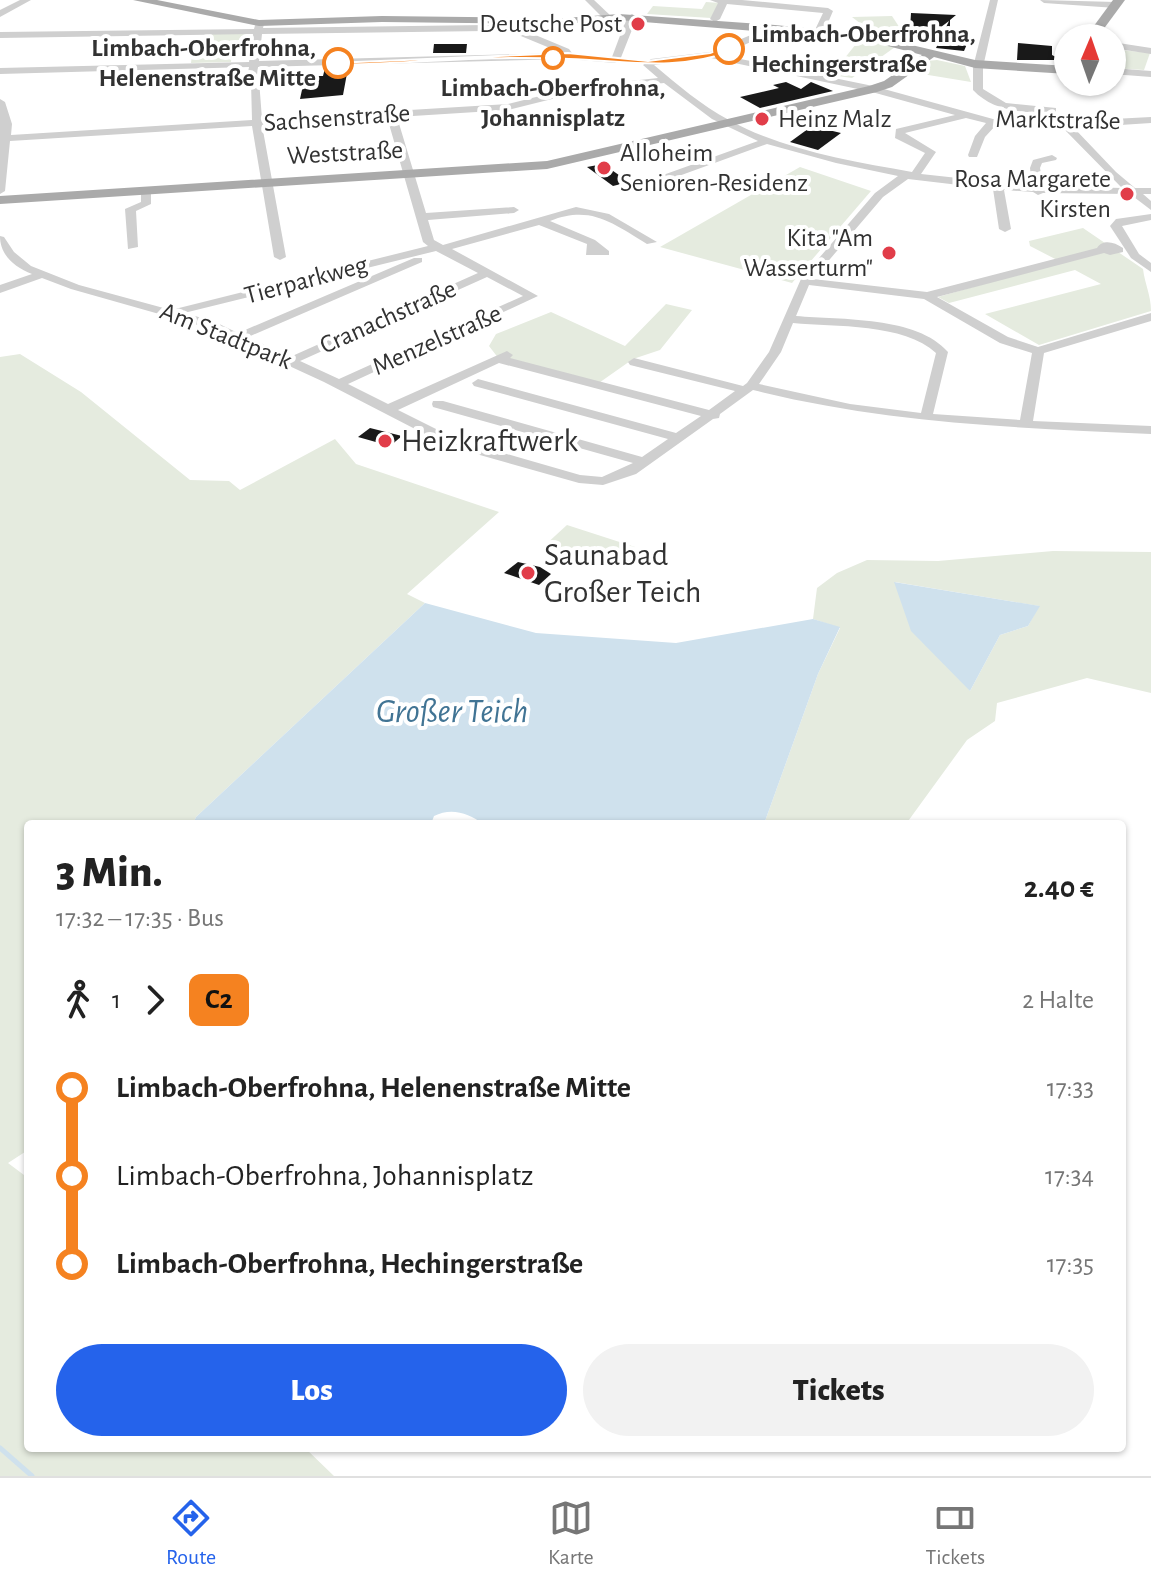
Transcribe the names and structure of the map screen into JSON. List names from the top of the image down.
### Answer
{
  "streets": {
    "main road": ["Weststraße"],
    "street": [
      "Sachsenstraße",
      "Marktstraße",
      "Tierparkweg",
      "Cranachstraße",
      "Am Stadtpark",
      "Menzelstraße"
    ]
  },
  "crossings": [
    ["Marktstraße", "Weststraße"],
    ["Tierparkweg", "Am Stadtpark"],
    ["Cranachstraße", "Am Stadtpark"],
    ["Cranachstraße", "Menzelstraße"],
    ["Am Stadtpark", "Menzelstraße"]
  ],
  "water": ["Großer Teich"],
  "places": [
    "Deutsche Post",
    "Limbach-Oberfrohna, Hechingerstraße",
    "Limbach-Oberfrohna, Johannisplatz",
    "Limbach-Oberfrohna, Helenenstraße Mitte",
    "Heinz Malz",
    "Alloheim Senioren-Residenz",
    "Rosa Margarete Kirsten",
    "Kita \"Am Wasserturm\"",
    "Heizkraftwerk",
    "Saunabad Großer Teich"
  ],
  "lines": ["bus line C2"],
  "north": "top",
  "page": {
    "heading": ["3 Min.", "17:32 – 17:35 · Bus", "2.40 €"],
    "legs": ["1", "C2", "2 Halte"],
    "list": [
      {
        "name": "Limbach-Oberfrohna, Helenenstraße Mitte",
        "value": "17:33"
      },
      {
        "name": "Limbach-Oberfrohna, Johannisplatz",
        "value": "17:34"
      },
      {
        "name": "Limbach-Oberfrohna, Hechingerstraße",
        "value": "17:35"
      }
    ],
    "buttons": ["Los", "Tickets"],
    "tabs": ["Route", "Karte", "Tickets"]
  }
}
